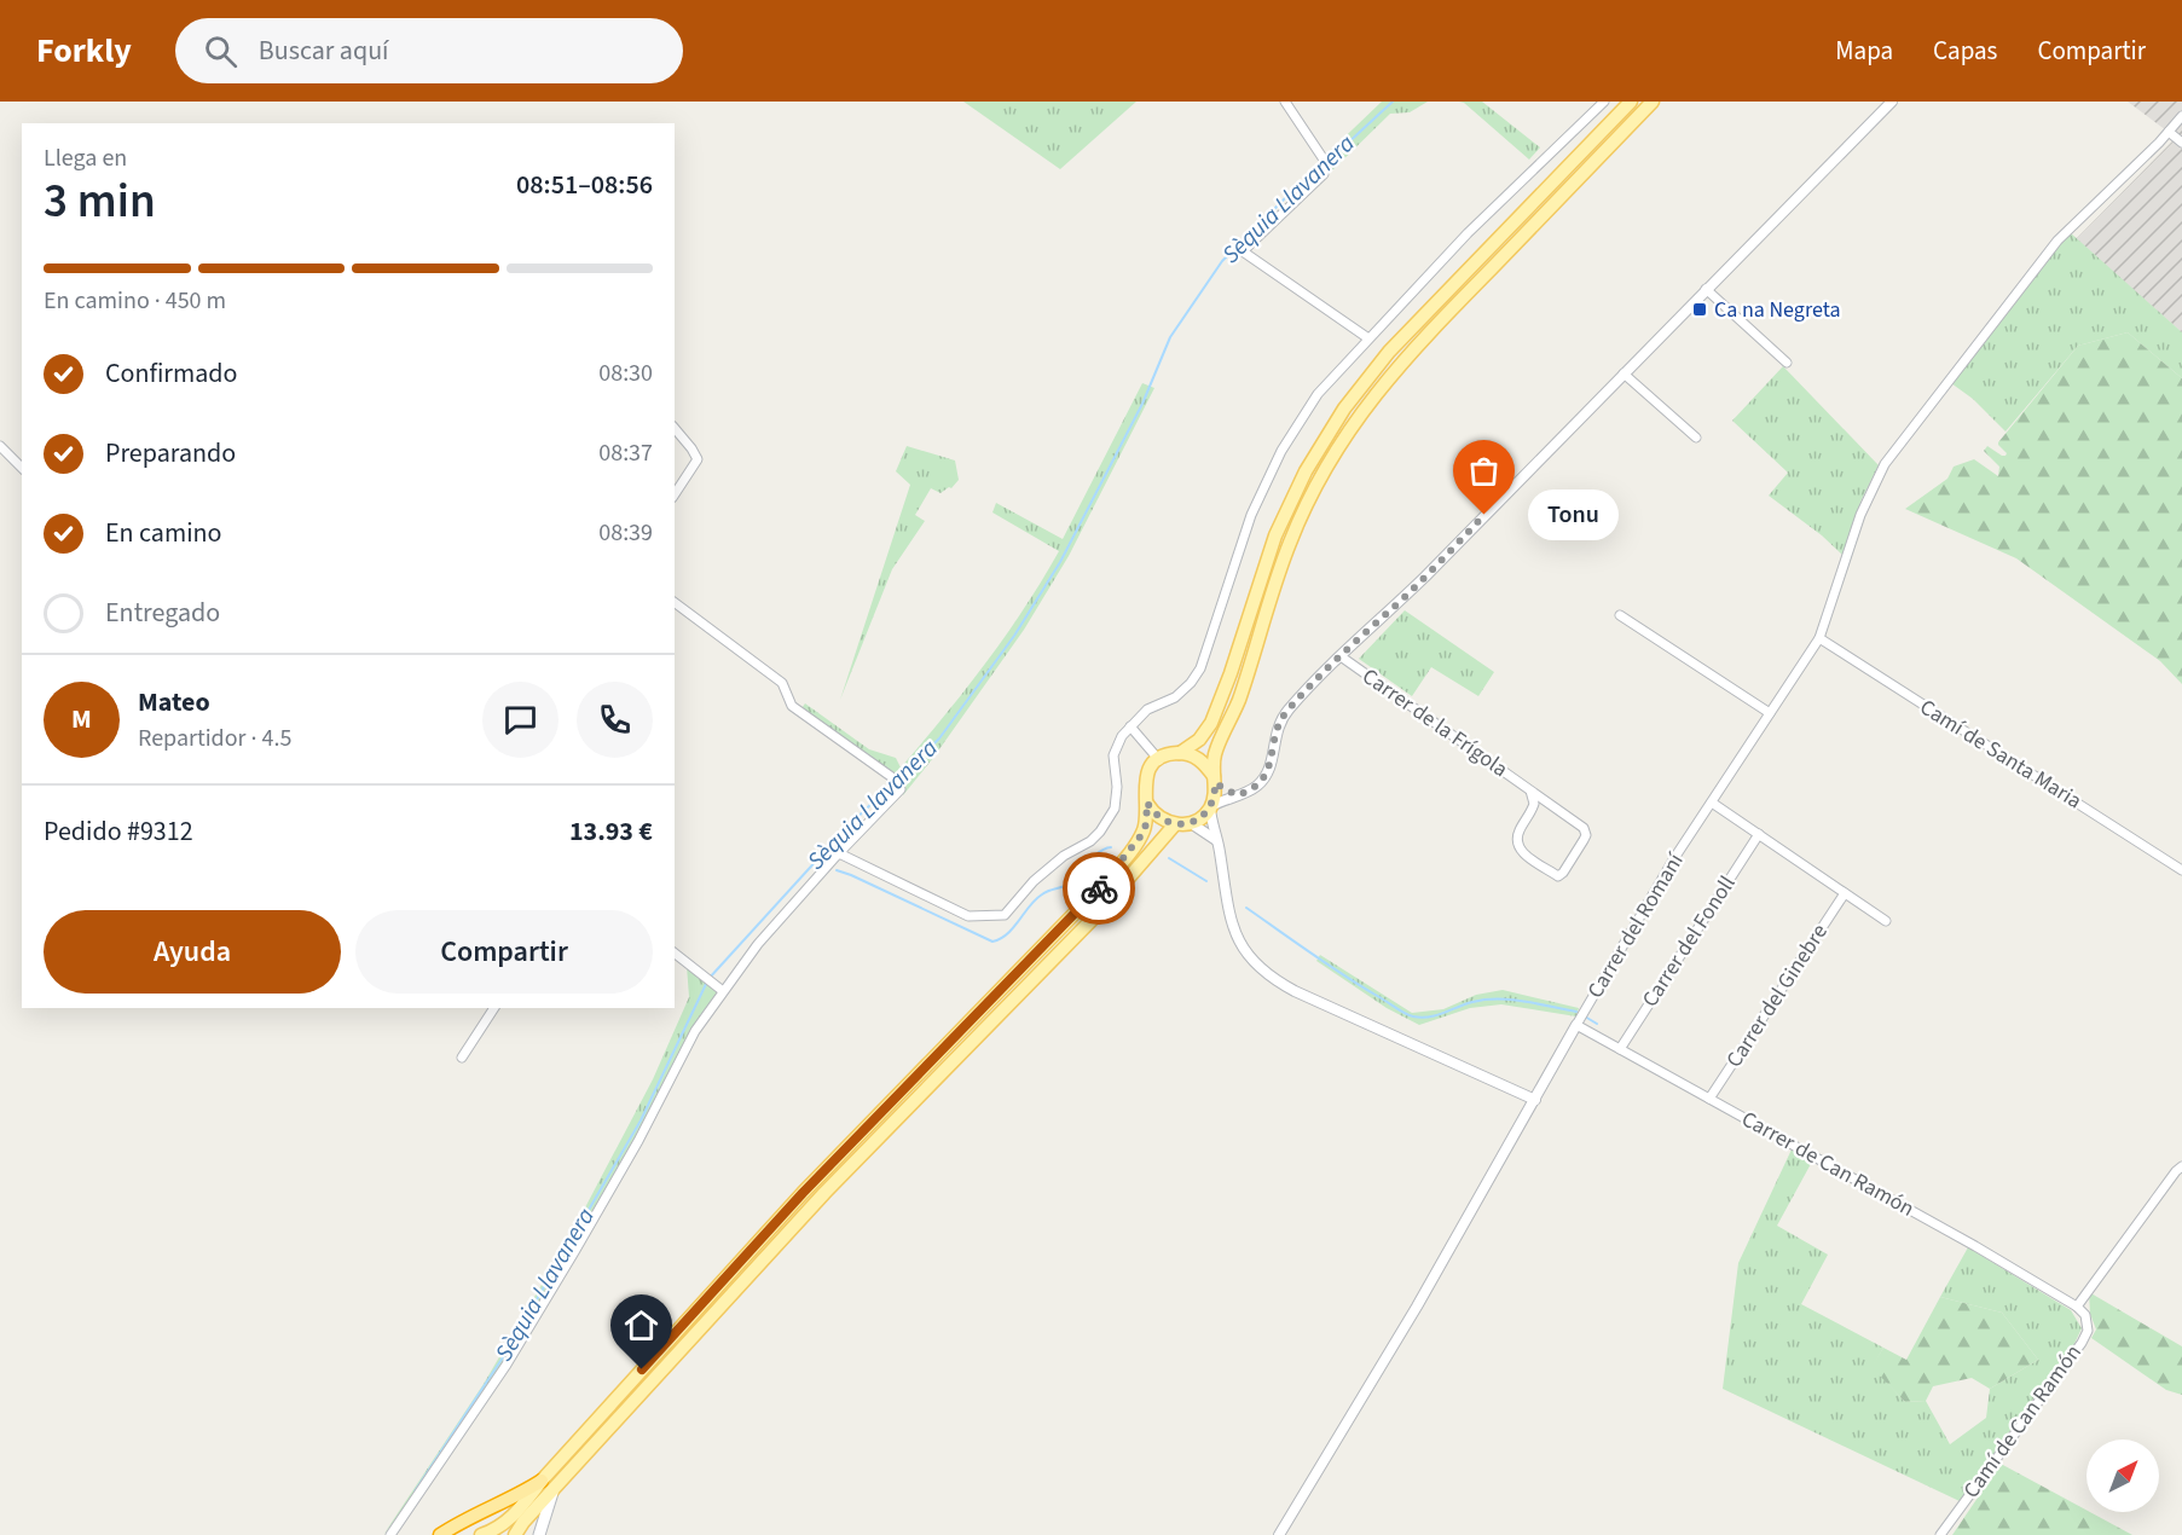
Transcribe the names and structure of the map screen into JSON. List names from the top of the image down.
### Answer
{
  "streets": {
    "street": [
      "Carrer de la Frígola",
      "Camí de Santa Maria",
      "Carrer del Romaní",
      "Carrer del Fonoll",
      "Carrer del Ginebre",
      "Carrer de Can Ramón",
      "Camí de Can Ramón"
    ]
  },
  "crossings": [
    ["Camí de Santa Maria", "Carrer del Romaní"],
    ["Carrer del Romaní", "Carrer de Can Ramón"],
    ["Carrer del Fonoll", "Carrer de Can Ramón"],
    ["Carrer del Ginebre", "Carrer de Can Ramón"],
    ["Carrer de Can Ramón", "Camí de Can Ramón"]
  ],
  "water": ["Sèquia Llavanera"],
  "places": {
    "transit": ["Ca na Negreta"],
    "other": ["Tonu"]
  },
  "north": "top right",
  "page": {
    "header": "Forkly",
    "search": "Buscar aquí",
    "nav": ["Mapa", "Capas", "Compartir"],
    "heading": ["3 min", "Llega en", "08:51–08:56"],
    "panel": [
      "Mateo",
      "Repartidor · 4.5",
      "Pedido #9312",
      "13.93 €"
    ],
    "bar": "En camino · 450 m",
    "list": [
      ["Confirmado", "08:30"],
      ["Preparando", "08:37"],
      ["En camino", "08:39"],
      "Entregado"
    ],
    "bubble": "Tonu",
    "round": "M",
    "buttons": ["Ayuda", "Compartir"]
  }
}
